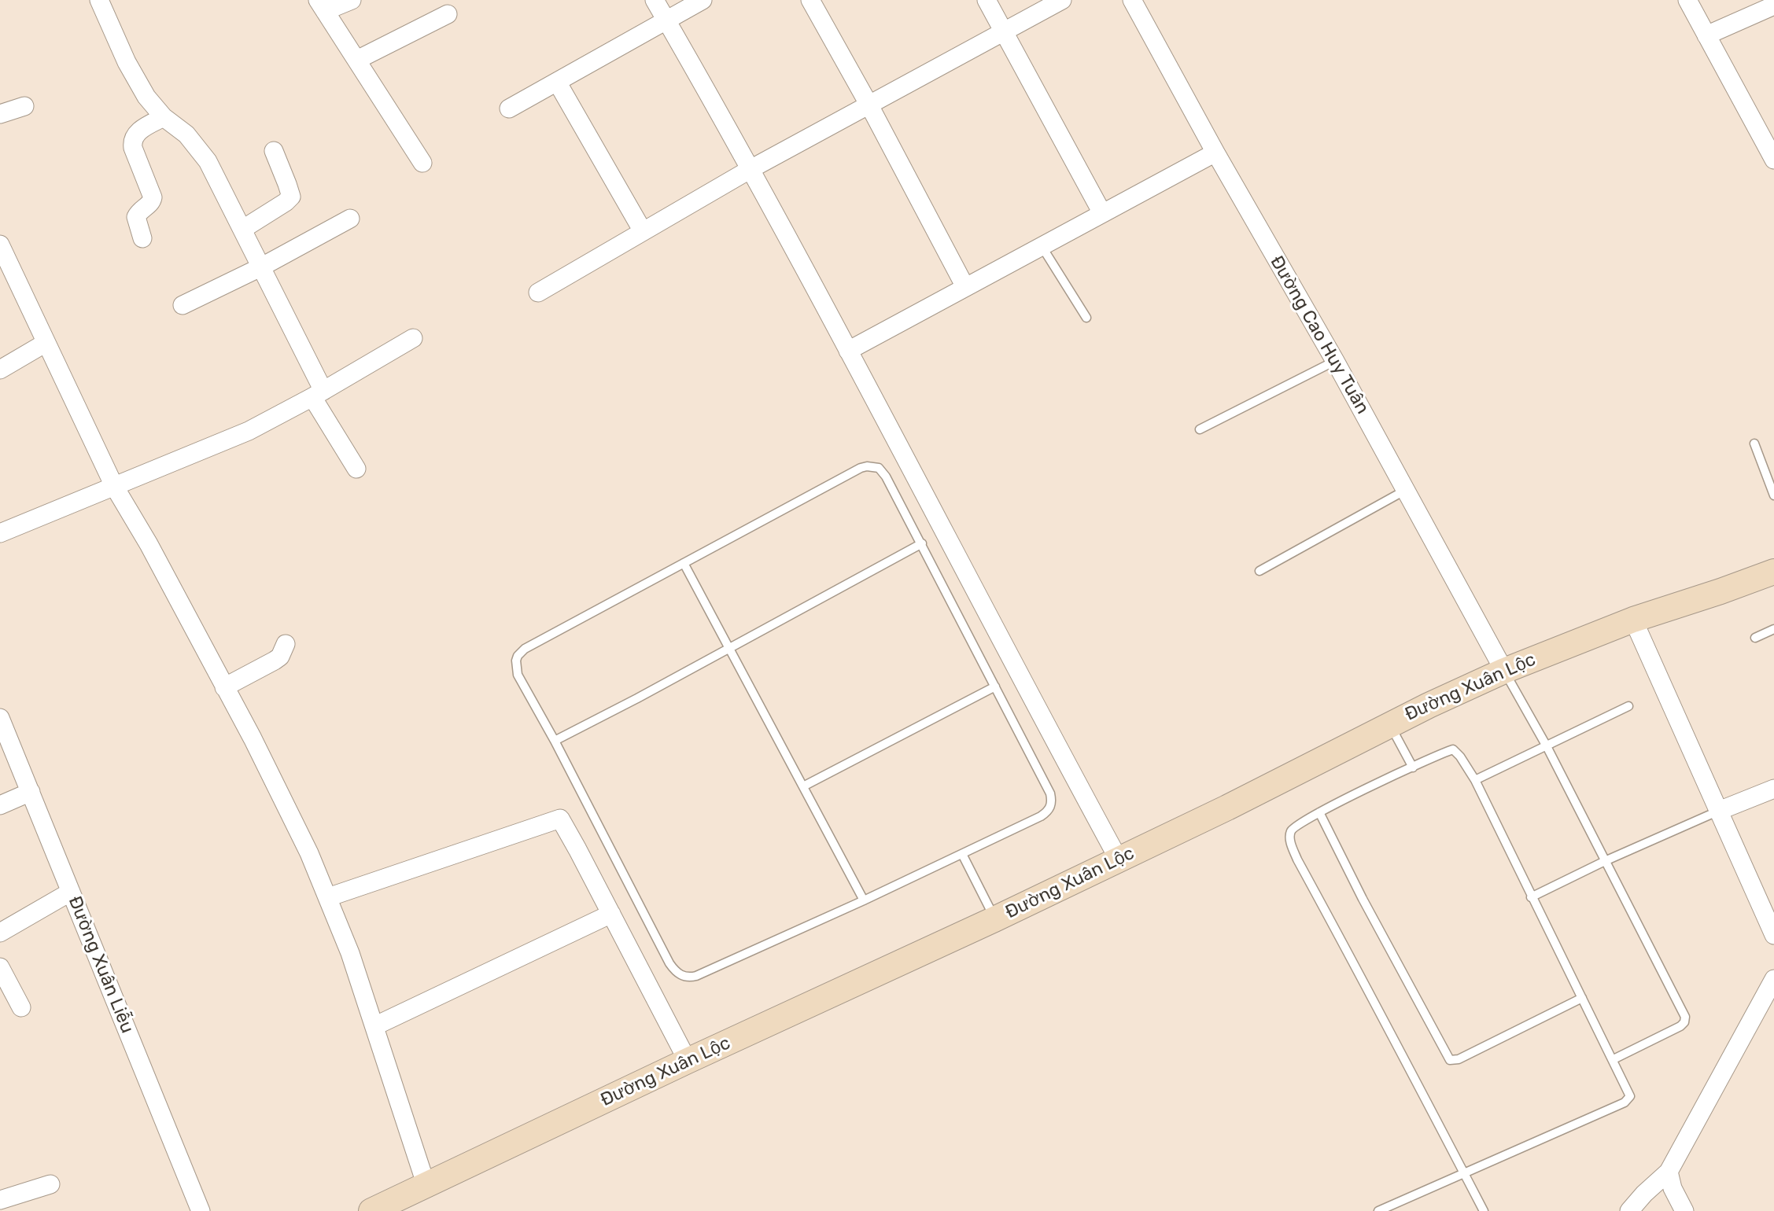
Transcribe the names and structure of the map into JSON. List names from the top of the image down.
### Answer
{
  "streets": {
    "street": ["Đường Cao Huy Tuân", "Đường Xuân Lộc", "Đường Xuân Liễu"]
  },
  "crossings": [
    ["Đường Cao Huy Tuân", "Đường Xuân Lộc"]
  ]
}
